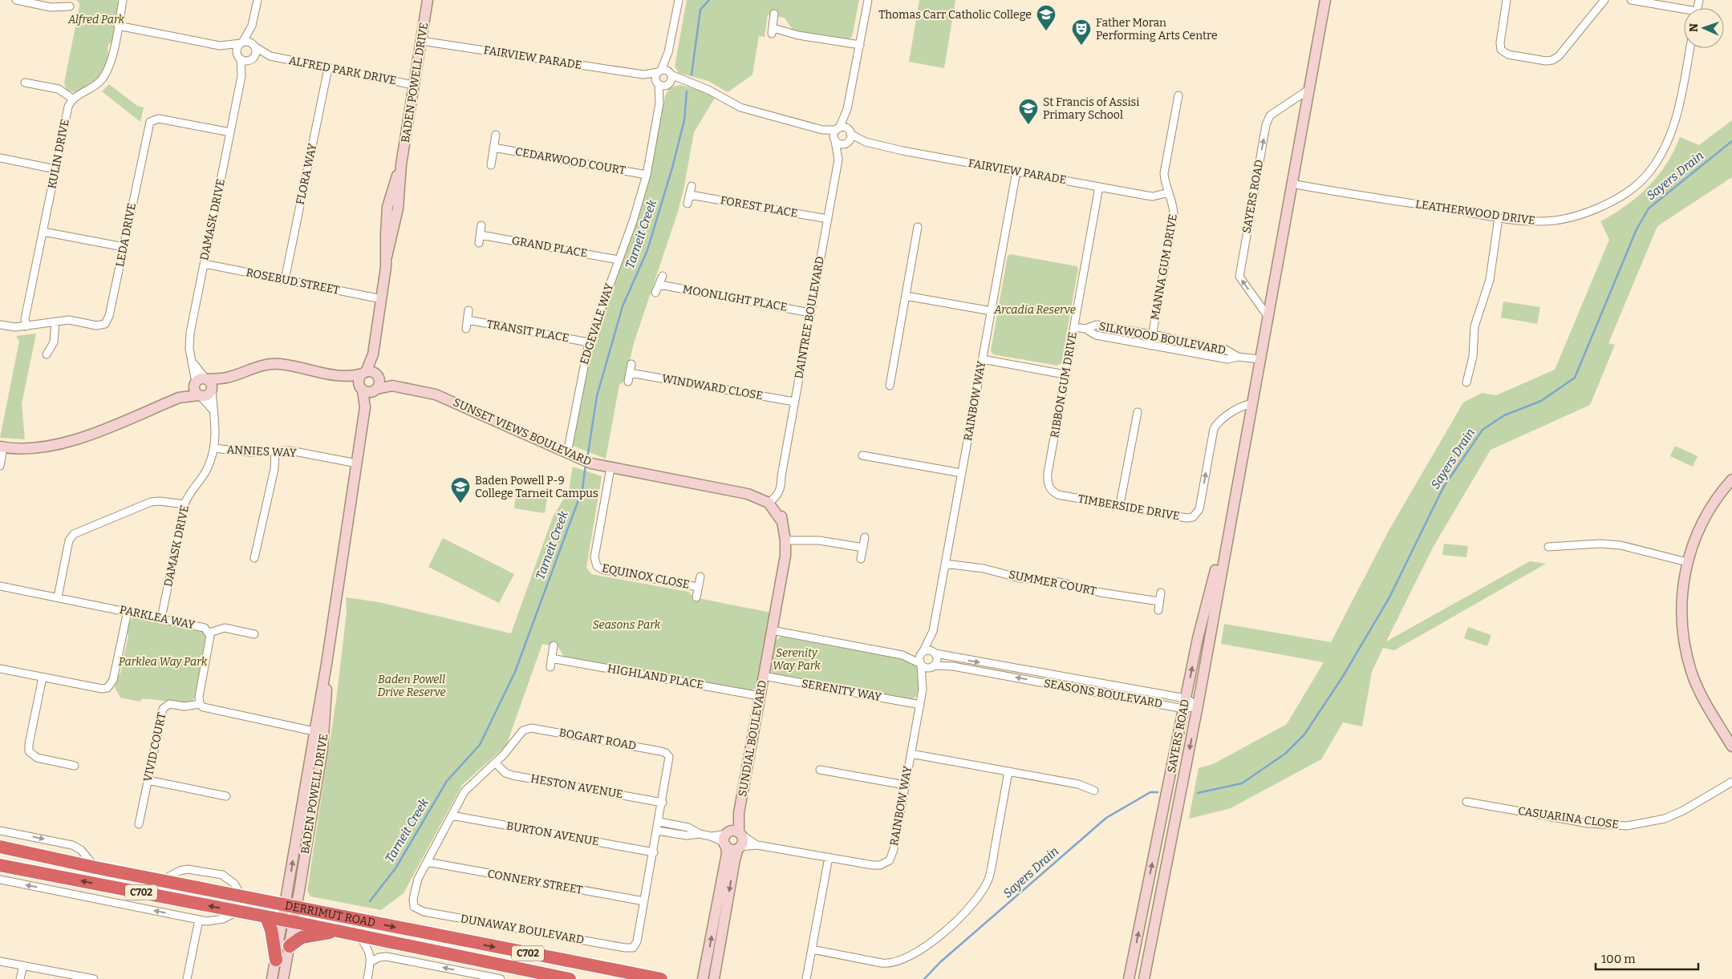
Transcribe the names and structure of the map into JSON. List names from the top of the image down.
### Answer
{
  "streets": {
    "highway": ["C702", "DERRIMUT ROAD"],
    "street": [
      "FAIRVIEW PARADE",
      "ALFRED PARK DRIVE",
      "BADEN POWELL DRIVE",
      "KULIN DRIVE",
      "CEDARWOOD COURT",
      "FLORA WAY",
      "SAYERS ROAD",
      "FOREST PLACE",
      "LEATHERWOOD DRIVE",
      "DAMASK DRIVE",
      "LEDA DRIVE",
      "GRAND PLACE",
      "MANNA GUM DRIVE",
      "ROSEBUD STREET",
      "MOONLIGHT PLACE",
      "DAINTREE BOULEVARD",
      "EDGEVALE WAY",
      "TRANSIT PLACE",
      "SILKWOOD BOULEVARD",
      "RIBBON GUM DRIVE",
      "WINDWARD CLOSE",
      "RAINBOW WAY",
      "SUNSET VIEWS BOULEVARD",
      "ANNIES WAY",
      "TIMBERSIDE DRIVE",
      "EQUINOX CLOSE",
      "SUMMER COURT",
      "PARKLEA WAY",
      "HIGHLAND PLACE",
      "SERENITY WAY",
      "SEASONS BOULEVARD",
      "SUNDIAL BOULEVARD",
      "BOGART ROAD",
      "VIVID COURT",
      "HESTON AVENUE",
      "CASUARINA CLOSE",
      "BURTON AVENUE",
      "CONNERY STREET",
      "DUNAWAY BOULEVARD"
    ]
  },
  "crossings": [
    ["FAIRVIEW PARADE", "BADEN POWELL DRIVE"],
    ["FAIRVIEW PARADE", "MANNA GUM DRIVE"],
    ["FAIRVIEW PARADE", "DAINTREE BOULEVARD"],
    ["FAIRVIEW PARADE", "EDGEVALE WAY"],
    ["FAIRVIEW PARADE", "RIBBON GUM DRIVE"],
    ["FAIRVIEW PARADE", "RAINBOW WAY"],
    ["ALFRED PARK DRIVE", "BADEN POWELL DRIVE"],
    ["ALFRED PARK DRIVE", "FLORA WAY"],
    ["ALFRED PARK DRIVE", "DAMASK DRIVE"],
    ["BADEN POWELL DRIVE", "ROSEBUD STREET"],
    ["BADEN POWELL DRIVE", "SUNSET VIEWS BOULEVARD"],
    ["BADEN POWELL DRIVE", "ANNIES WAY"],
    ["BADEN POWELL DRIVE", "DERRIMUT ROAD"],
    ["KULIN DRIVE", "LEDA DRIVE"],
    ["CEDARWOOD COURT", "EDGEVALE WAY"],
    ["FLORA WAY", "ROSEBUD STREET"],
    ["SAYERS ROAD", "LEATHERWOOD DRIVE"],
    ["SAYERS ROAD", "SILKWOOD BOULEVARD"],
    ["SAYERS ROAD", "TIMBERSIDE DRIVE"],
    ["SAYERS ROAD", "SEASONS BOULEVARD"],
    ["FOREST PLACE", "DAINTREE BOULEVARD"],
    ["DAMASK DRIVE", "LEDA DRIVE"],
    ["DAMASK DRIVE", "ROSEBUD STREET"],
    ["DAMASK DRIVE", "ANNIES WAY"],
    ["DAMASK DRIVE", "PARKLEA WAY"],
    ["GRAND PLACE", "EDGEVALE WAY"],
    ["MANNA GUM DRIVE", "SILKWOOD BOULEVARD"],
    ["MOONLIGHT PLACE", "DAINTREE BOULEVARD"],
    ["DAINTREE BOULEVARD", "WINDWARD CLOSE"],
    ["DAINTREE BOULEVARD", "SUNSET VIEWS BOULEVARD"],
    ["DAINTREE BOULEVARD", "SUNDIAL BOULEVARD"],
    ["EDGEVALE WAY", "TRANSIT PLACE"],
    ["EDGEVALE WAY", "SUNSET VIEWS BOULEVARD"],
    ["SILKWOOD BOULEVARD", "RIBBON GUM DRIVE"],
    ["RIBBON GUM DRIVE", "TIMBERSIDE DRIVE"],
    ["RAINBOW WAY", "SUMMER COURT"],
    ["RAINBOW WAY", "SERENITY WAY"],
    ["RAINBOW WAY", "SEASONS BOULEVARD"],
    ["RAINBOW WAY", "SUNDIAL BOULEVARD"],
    ["SUNSET VIEWS BOULEVARD", "EQUINOX CLOSE"],
    ["SUNSET VIEWS BOULEVARD", "SUNDIAL BOULEVARD"],
    ["PARKLEA WAY", "VIVID COURT"],
    ["HIGHLAND PLACE", "SUNDIAL BOULEVARD"],
    ["SERENITY WAY", "SUNDIAL BOULEVARD"],
    ["BOGART ROAD", "HESTON AVENUE"],
    ["CONNERY STREET", "DUNAWAY BOULEVARD"]
  ],
  "water": ["Sayers Drain", "Tarneit Creek"],
  "parks": [
    "Alfred Park",
    "Arcadia Reserve",
    "Seasons Park",
    "Serenity Way Park",
    "Parklea Way Park",
    "Baden Powell Drive Reserve"
  ],
  "places": {
    "school or university": ["Thomas Carr Catholic College", "St Francis of Assisi Primary School", "Baden Powell P-9 College Tarneit Campus"],
    "theatre": ["Father Moran Performing Arts Centre"]
  },
  "scale_bar": "100 m",
  "north": "left"
}
